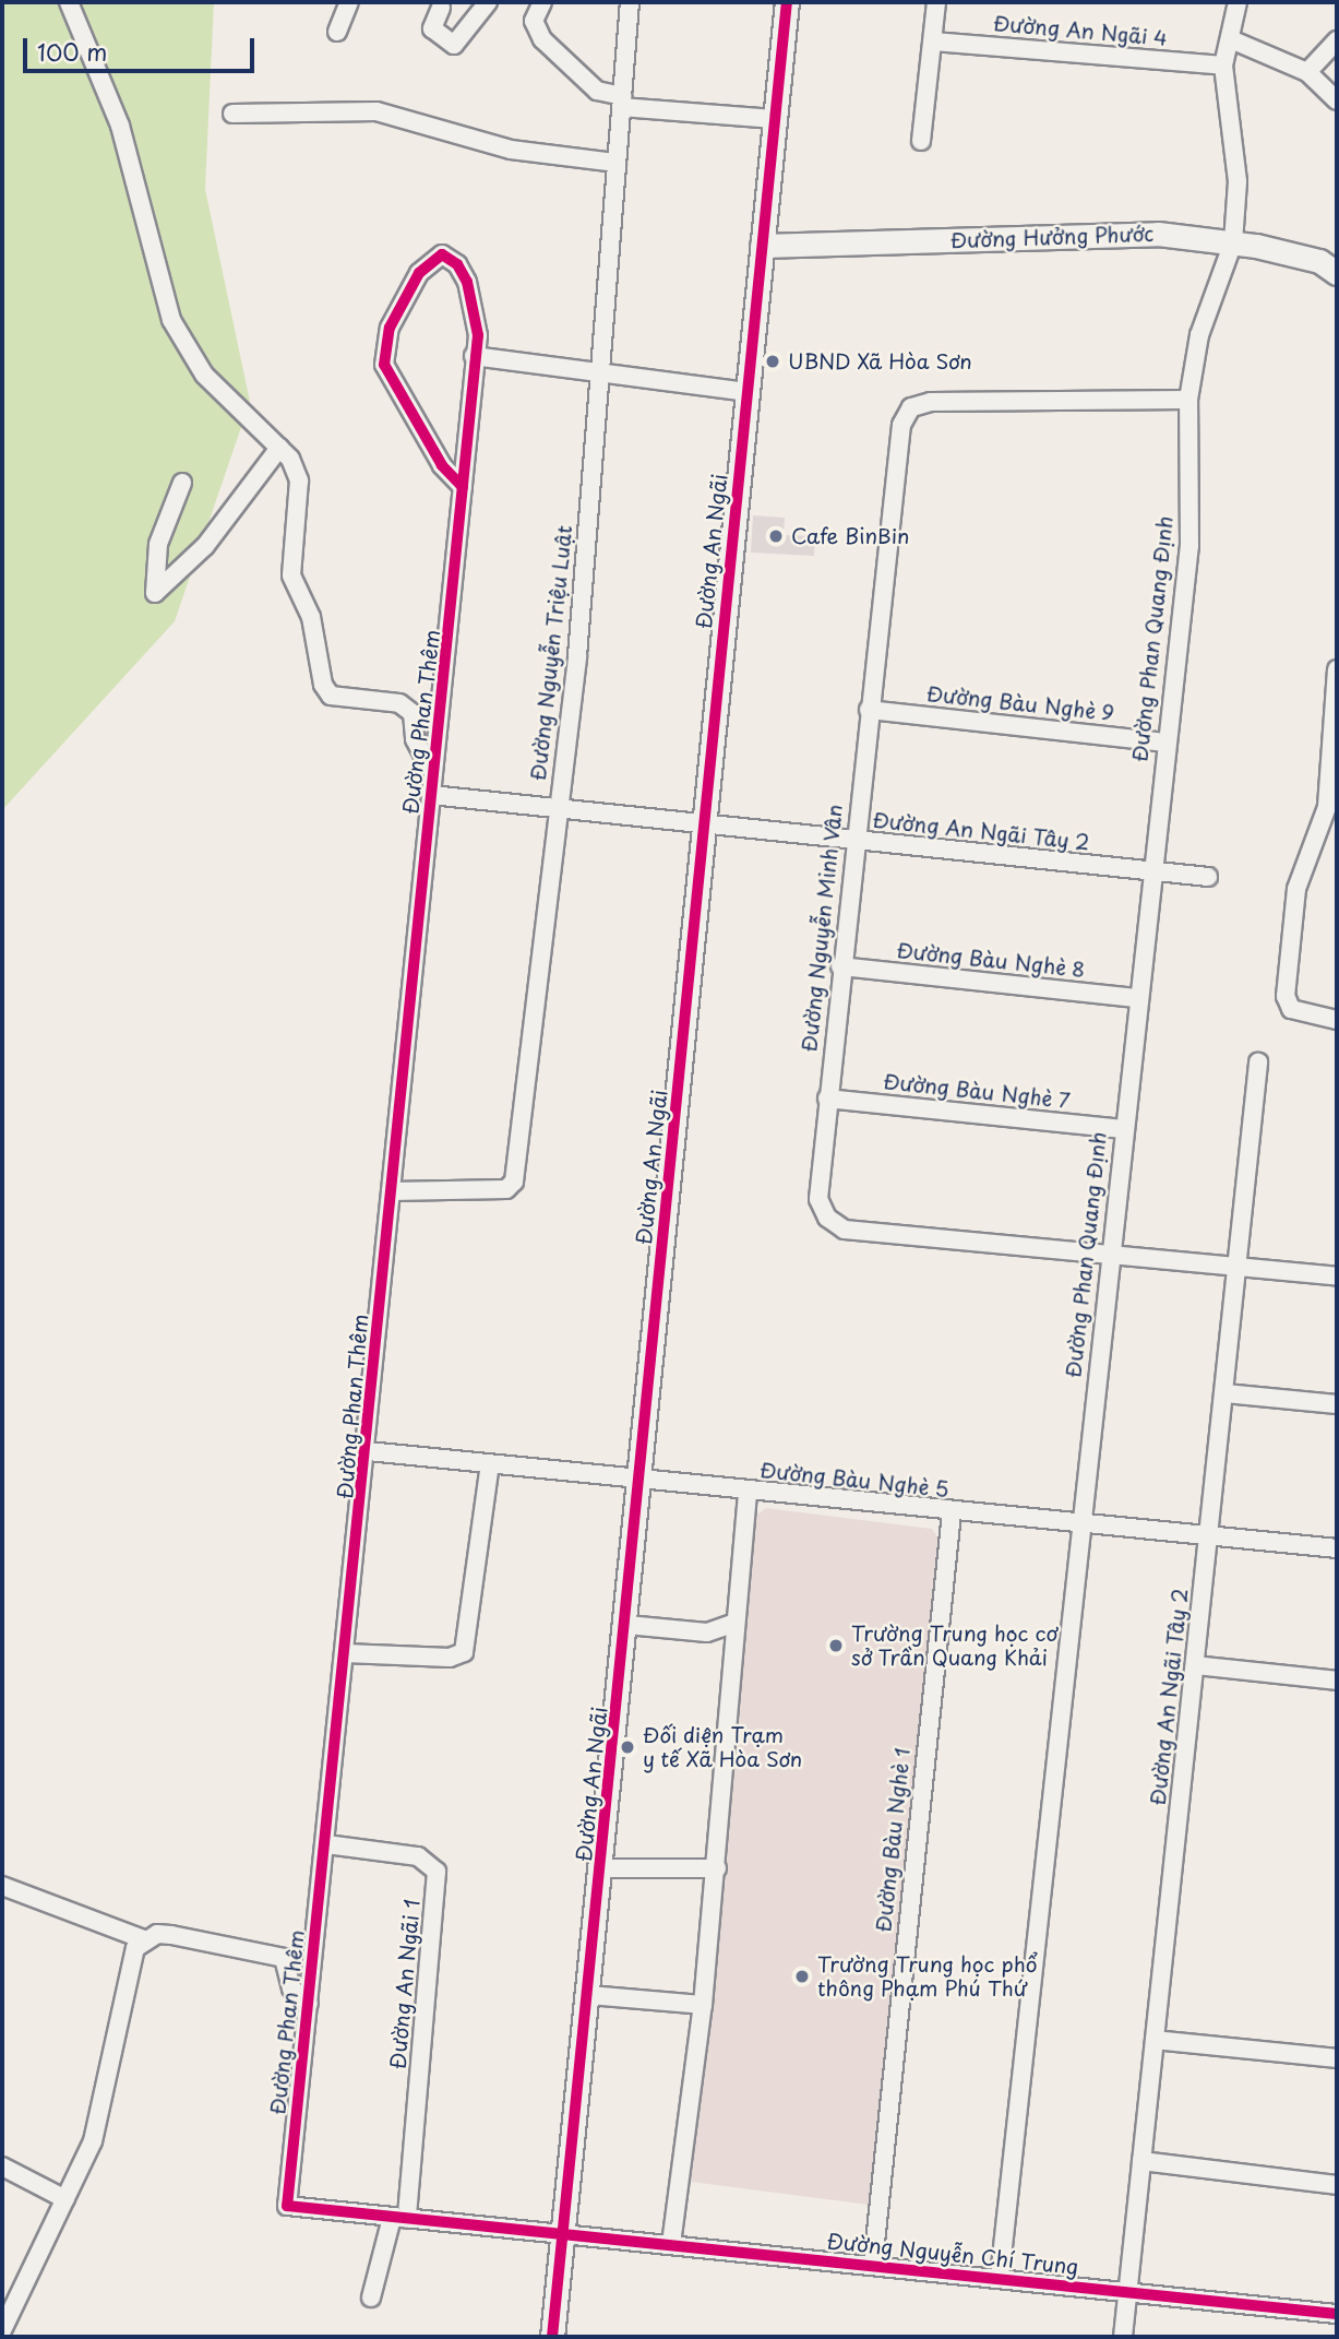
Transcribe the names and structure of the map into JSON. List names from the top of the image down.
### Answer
{
  "streets": {
    "main road": ["Đường Hưởng Phước", "Đường An Ngãi"],
    "street": [
      "Đường An Ngãi 4",
      "Đường Phan Quang Định",
      "Đường Nguyễn Triệu Luật",
      "Đường Bàu Nghè 9",
      "Đường Phan Thêm",
      "Đường An Ngãi Tây 2",
      "Đường Nguyễn Minh Vân",
      "Đường Bàu Nghè 8",
      "Đường Bàu Nghè 7",
      "Đường Bàu Nghè 5",
      "Đường Bàu Nghè 1",
      "Đường An Ngãi 1",
      "Đường Nguyễn Chí Trung"
    ]
  },
  "crossings": [
    ["Đường An Ngãi 4", "Đường Phan Quang Định"],
    ["Đường Hưởng Phước", "Đường An Ngãi"],
    ["Đường Hưởng Phước", "Đường Phan Quang Định"],
    ["Đường An Ngãi", "Đường Phan Thêm"],
    ["Đường An Ngãi", "Đường An Ngãi Tây 2"],
    ["Đường An Ngãi", "Đường Bàu Nghè 5"],
    ["Đường An Ngãi", "Đường Nguyễn Chí Trung"],
    ["Đường Phan Quang Định", "Đường Bàu Nghè 9"],
    ["Đường Phan Quang Định", "Đường An Ngãi Tây 2"],
    ["Đường Phan Quang Định", "Đường Nguyễn Minh Vân"],
    ["Đường Phan Quang Định", "Đường Bàu Nghè 8"],
    ["Đường Phan Quang Định", "Đường Bàu Nghè 7"],
    ["Đường Phan Quang Định", "Đường Bàu Nghè 5"],
    ["Đường Phan Quang Định", "Đường Nguyễn Chí Trung"],
    ["Đường Nguyễn Triệu Luật", "Đường Phan Thêm"],
    ["Đường Nguyễn Triệu Luật", "Đường An Ngãi Tây 2"],
    ["Đường Bàu Nghè 9", "Đường Nguyễn Minh Vân"],
    ["Đường Phan Thêm", "Đường An Ngãi Tây 2"],
    ["Đường Phan Thêm", "Đường Bàu Nghè 5"],
    ["Đường Phan Thêm", "Đường An Ngãi 1"],
    ["Đường Phan Thêm", "Đường Nguyễn Chí Trung"],
    ["Đường An Ngãi Tây 2", "Đường Nguyễn Minh Vân"],
    ["Đường An Ngãi Tây 2", "Đường Bàu Nghè 5"],
    ["Đường An Ngãi Tây 2", "Đường Nguyễn Chí Trung"],
    ["Đường Nguyễn Minh Vân", "Đường Bàu Nghè 8"],
    ["Đường Nguyễn Minh Vân", "Đường Bàu Nghè 7"],
    ["Đường Bàu Nghè 5", "Đường Bàu Nghè 1"],
    ["Đường Bàu Nghè 1", "Đường Nguyễn Chí Trung"]
  ],
  "places": [
    "UBND Xã Hòa Sơn",
    "Cafe BinBin",
    "Trường Trung học cơ sở Trần Quang Khải",
    "Đối diện Trạm y tế Xã Hòa Sơn",
    "Trường Trung học phổ thông Phạm Phú Thứ"
  ],
  "scale_bar": "100 m"
}
